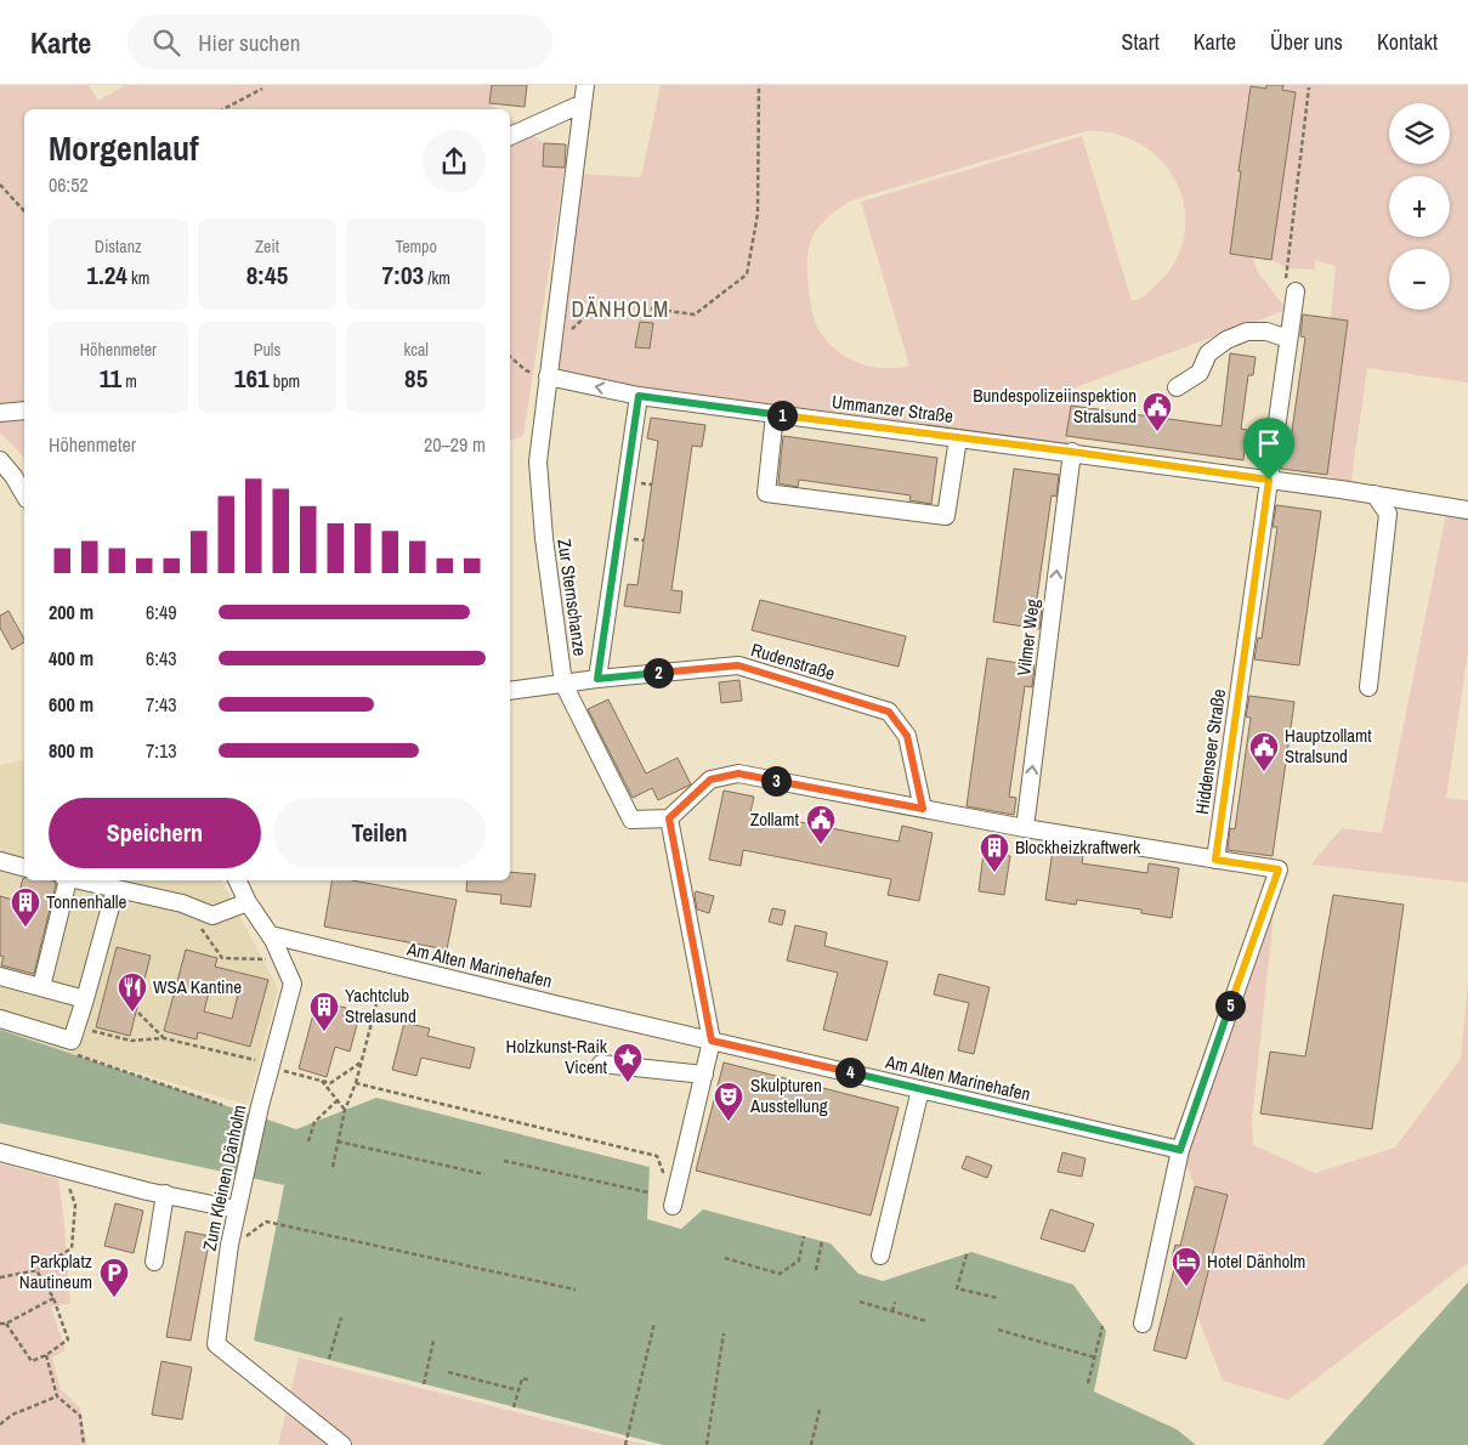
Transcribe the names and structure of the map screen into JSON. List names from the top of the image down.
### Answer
{
  "streets": {
    "street": [
      "Ummanzer Straße",
      "Zur Sternschanze",
      "Vilmer Weg",
      "Rudenstraße",
      "Hiddenseer Straße",
      "Am Alten Marinehafen",
      "Zum Kleinen Dänholm"
    ]
  },
  "crossings": [
    ["Ummanzer Straße", "Zur Sternschanze"],
    ["Ummanzer Straße", "Vilmer Weg"],
    ["Ummanzer Straße", "Hiddenseer Straße"],
    ["Zur Sternschanze", "Rudenstraße"],
    ["Am Alten Marinehafen", "Zum Kleinen Dänholm"]
  ],
  "one_way": ["Vilmer Weg"],
  "districts": ["DÄNHOLM"],
  "places": {
    "public building": ["Bundespolizeiinspektion Stralsund", "Hauptzollamt Stralsund", "Zollamt"],
    "building": ["Blockheizkraftwerk", "Tonnenhalle", "Yachtclub Strelasund"],
    "restaurant": ["WSA Kantine"],
    "place": ["Holzkunst-Raik Vicent"],
    "theatre": ["Skulpturen Ausstellung"],
    "hotel": ["Hotel Dänholm"],
    "parking": ["Parkplatz Nautineum"]
  },
  "page": {
    "header": "Karte",
    "search": "Hier suchen",
    "nav": [
      "Start",
      "Karte",
      "Über uns",
      "Kontakt"
    ],
    "map_buttons": ["+", "−"],
    "heading": ["Morgenlauf", "06:52"],
    "stats": [
      ["Distanz", "1.24 km"],
      ["Zeit", "8:45"],
      ["Tempo", "7:03 /km"],
      ["Höhenmeter", "11 m"],
      ["Puls", "161 bpm"],
      ["kcal", "85"]
    ],
    "pins": [
      "1",
      "2",
      "3",
      "5",
      "4"
    ],
    "chart": ["Höhenmeter", "20–29 m"],
    "list": [
      {
        "name": "200 m",
        "note": "6:49"
      },
      {
        "name": "400 m",
        "note": "6:43"
      },
      {
        "name": "600 m",
        "note": "7:43"
      },
      {
        "name": "800 m",
        "note": "7:13"
      }
    ],
    "buttons": ["Speichern", "Teilen"]
  }
}
